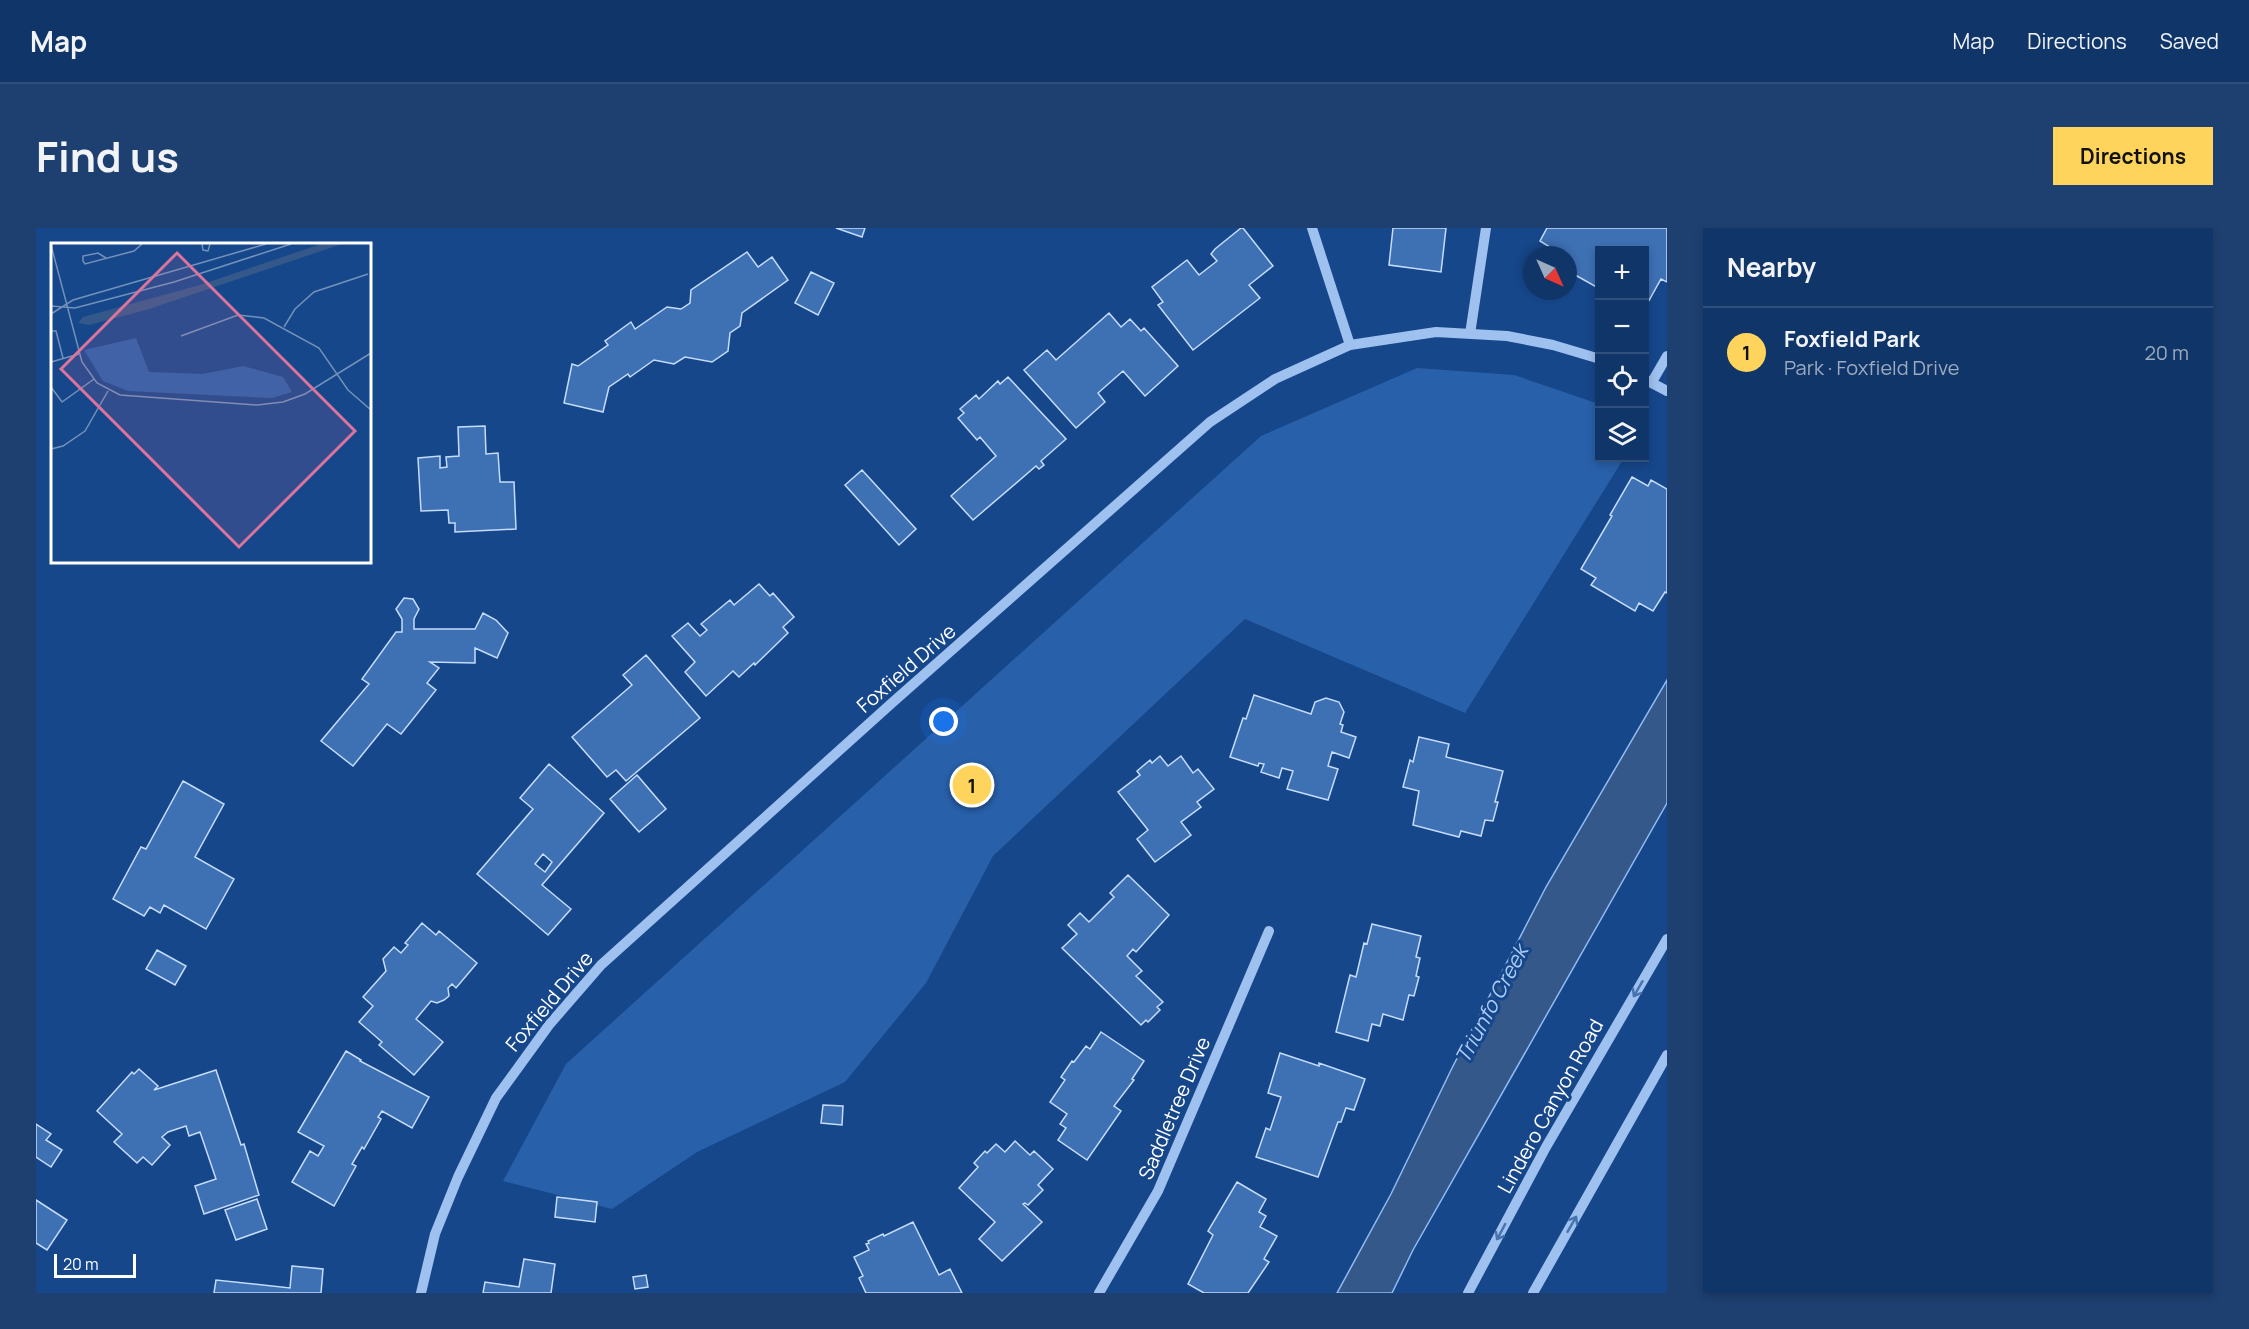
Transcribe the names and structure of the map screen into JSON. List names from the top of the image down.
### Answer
{
  "streets": {
    "street": ["Foxfield Drive", "Lindero Canyon Road", "Saddletree Drive"]
  },
  "water": ["Triunfo Creek"],
  "scale_bar": "20 m",
  "north": "bottom right",
  "page": {
    "header": "Map",
    "nav": ["Map", "Directions", "Saved"],
    "title": "Find us",
    "buttons": "Directions",
    "heading": "Nearby",
    "map_buttons": ["+", "−"],
    "list": [
      {
        "mark": "1",
        "name": "Foxfield Park",
        "note": "Park · Foxfield Drive",
        "value": "20 m"
      }
    ],
    "pins": "1",
    "scale": "20 m"
  }
}
